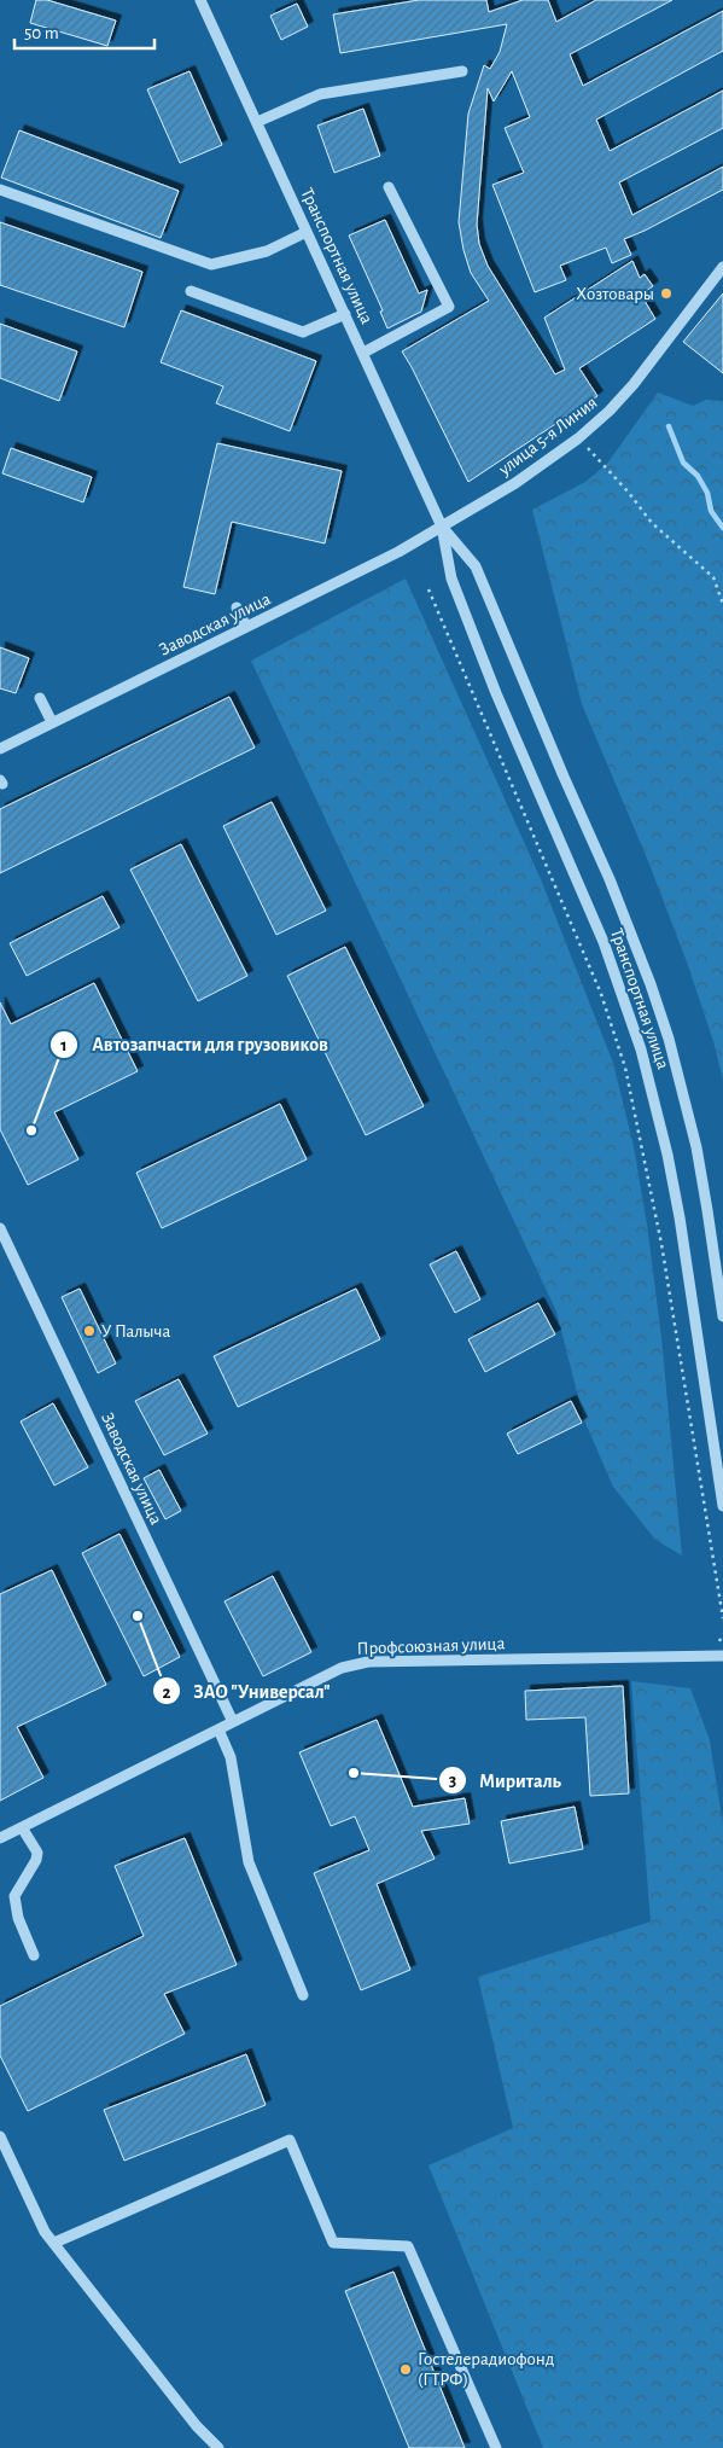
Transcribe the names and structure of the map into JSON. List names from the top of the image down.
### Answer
{
  "streets": {
    "street": [
      "Транспортная улица",
      "улица 5-я Линия",
      "Заводская улица",
      "Профсоюзная улица"
    ]
  },
  "crossings": [
    ["Транспортная улица", "улица 5-я Линия"],
    ["Транспортная улица", "Заводская улица"],
    ["улица 5-я Линия", "Заводская улица"],
    ["Заводская улица", "Профсоюзная улица"]
  ],
  "places": [
    "Хозтовары",
    "Автозапчасти для грузовиков",
    "У Палыча",
    "ЗАО \"Универсал\"",
    "Мириталь",
    "Гостелерадиофонд (ГТРФ)"
  ],
  "scale_bar": "50 m"
}
